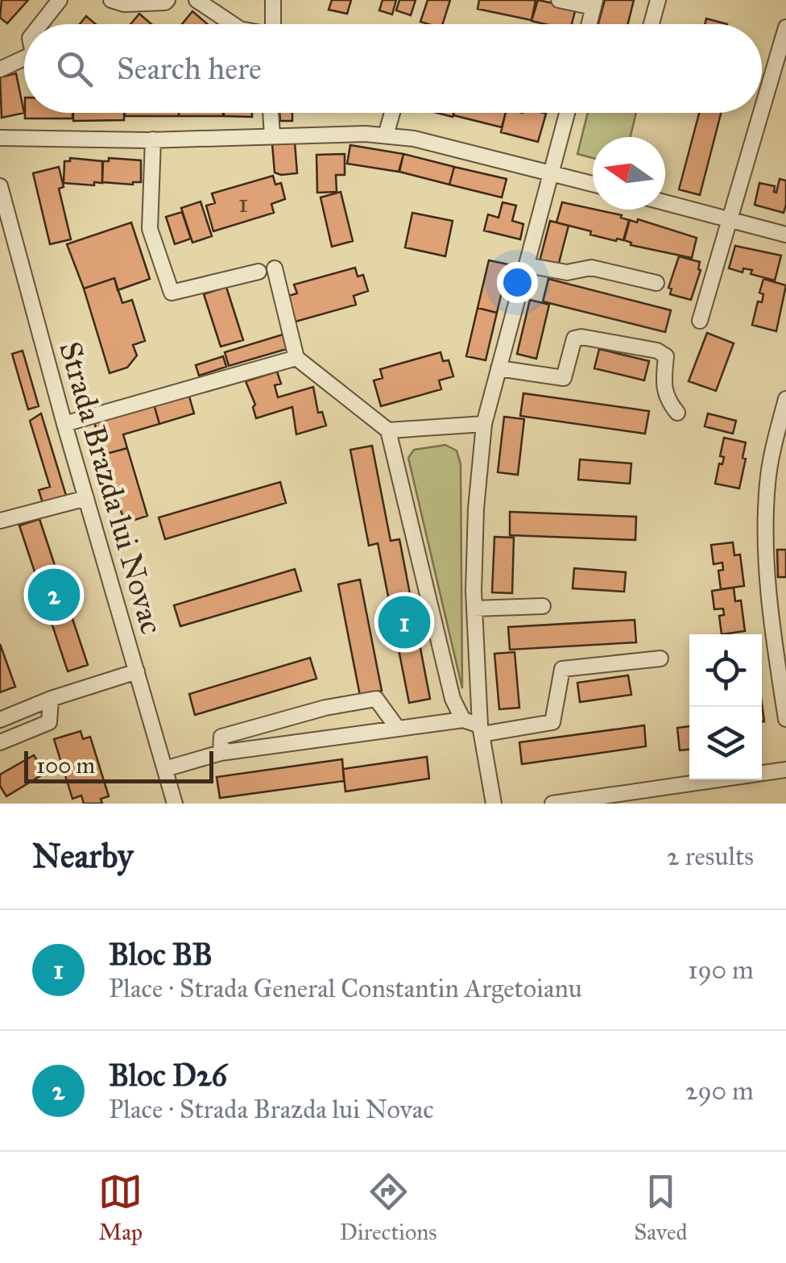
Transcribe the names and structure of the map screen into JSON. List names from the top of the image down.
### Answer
{
  "streets": {
    "street": ["Strada Brazda lui Novac"]
  },
  "house_numbers": ["1"],
  "scale_bar": "100 m",
  "north": "left",
  "page": {
    "search": "Search here",
    "pins": ["2", "1"],
    "scale": "100 m",
    "heading": ["Nearby", "2 results"],
    "list": [
      {
        "mark": "1",
        "name": "Bloc BB",
        "note": "Place · Strada General Constantin Argetoianu",
        "value": "190 m"
      },
      {
        "mark": "2",
        "name": "Bloc D26",
        "note": "Place · Strada Brazda lui Novac",
        "value": "290 m"
      }
    ],
    "nav": ["Map", "Directions", "Saved"]
  }
}
